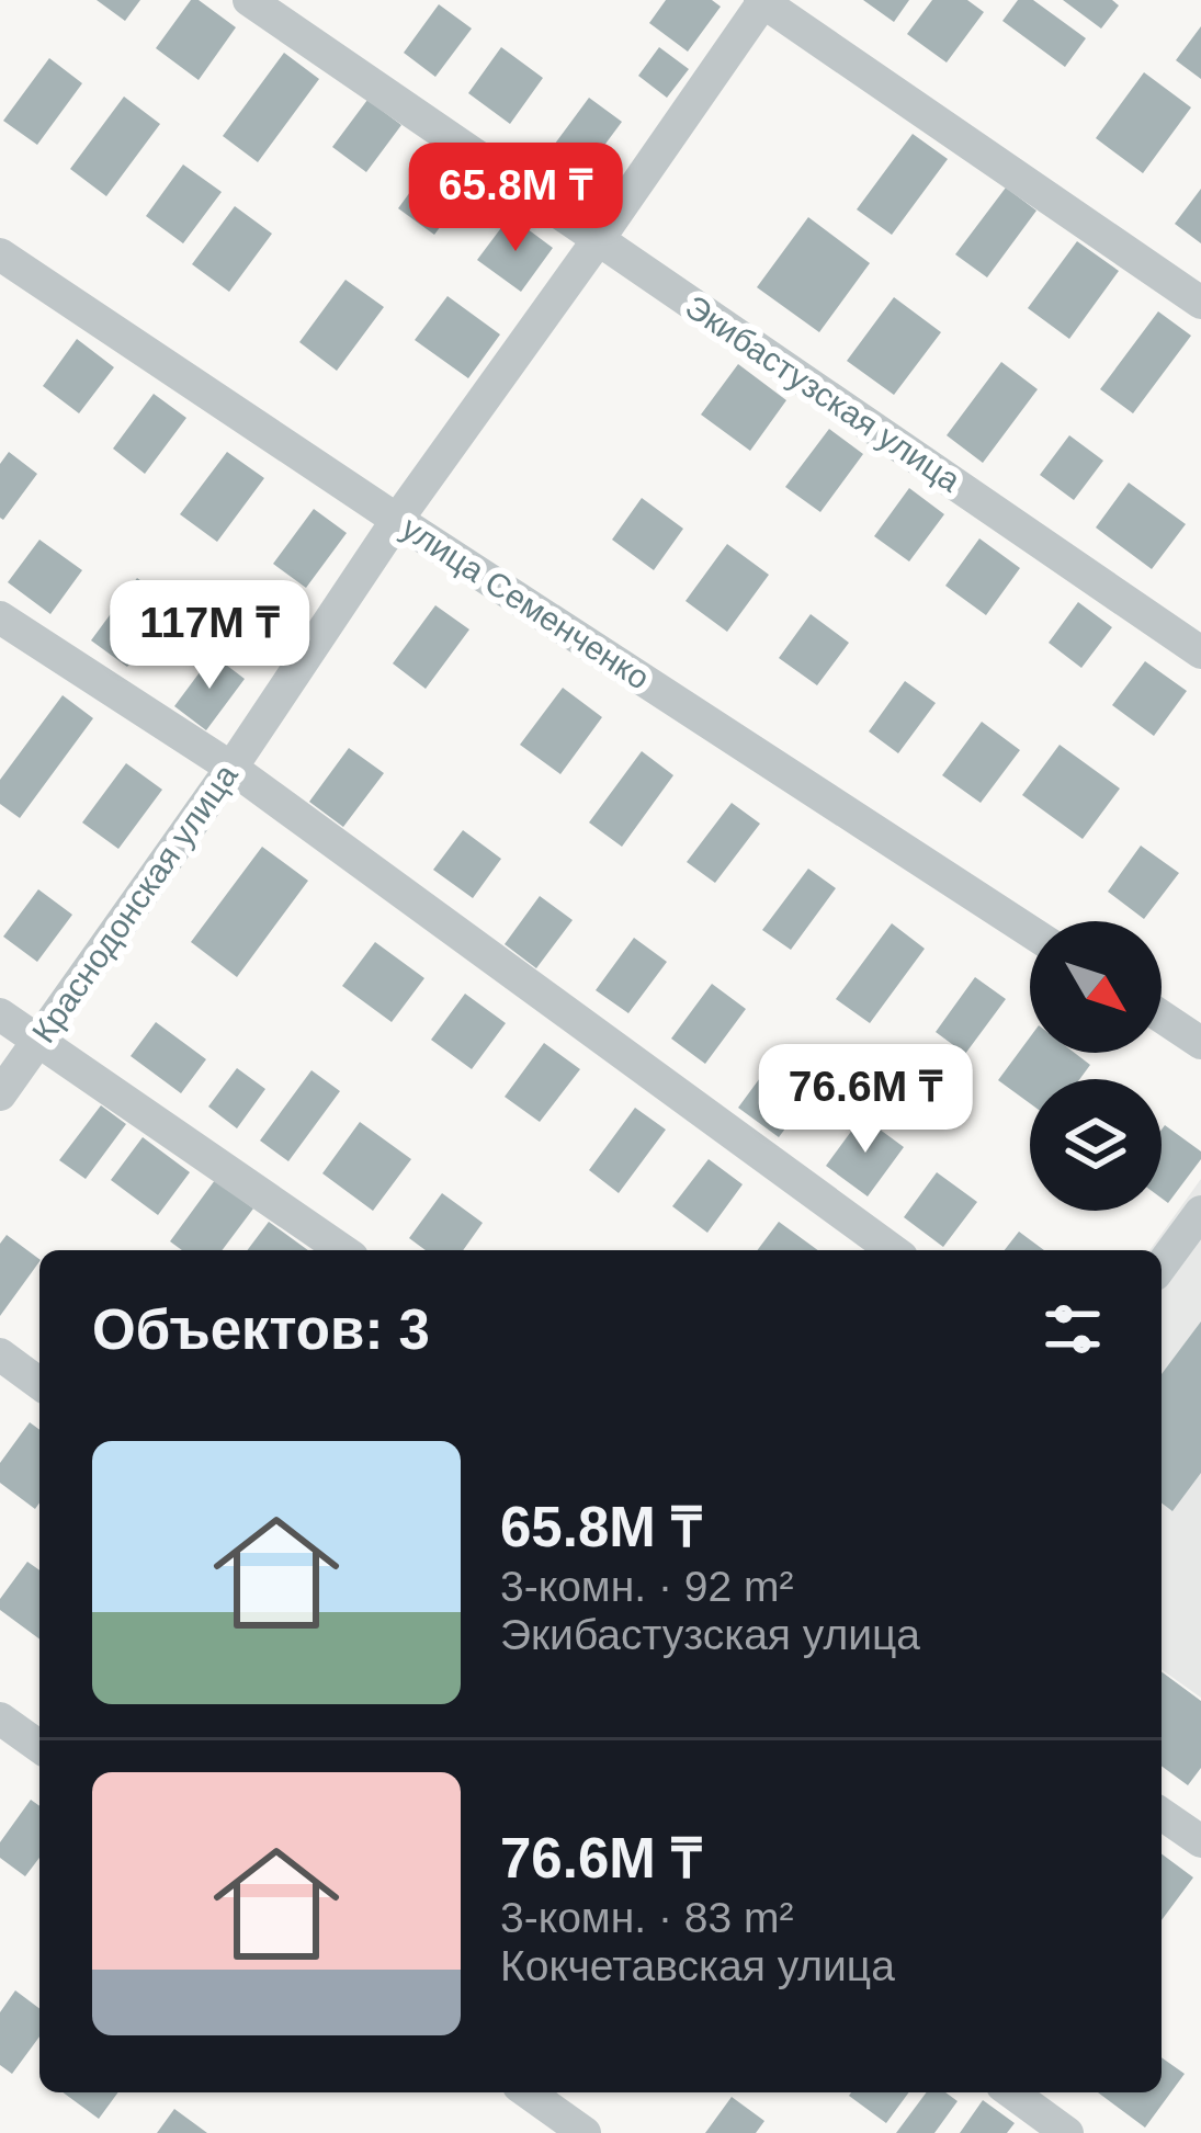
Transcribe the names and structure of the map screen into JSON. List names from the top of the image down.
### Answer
{
  "streets": {
    "street": ["Экибастузская улица", "улица Семенченко", "Краснодонская улица"]
  },
  "crossings": [
    ["Экибастузская улица", "Краснодонская улица"],
    ["улица Семенченко", "Краснодонская улица"]
  ],
  "north": "bottom right",
  "page": {
    "price": ["65.8M ₸", "117M ₸", "76.6M ₸"],
    "heading": "Объектов: 3",
    "list": [
      {
        "name": "65.8M ₸",
        "note": "3-комн. · 92 m² · Экибастузская улица"
      },
      {
        "name": "76.6M ₸",
        "note": "3-комн. · 83 m² · Кокчетавская улица"
      }
    ]
  }
}
